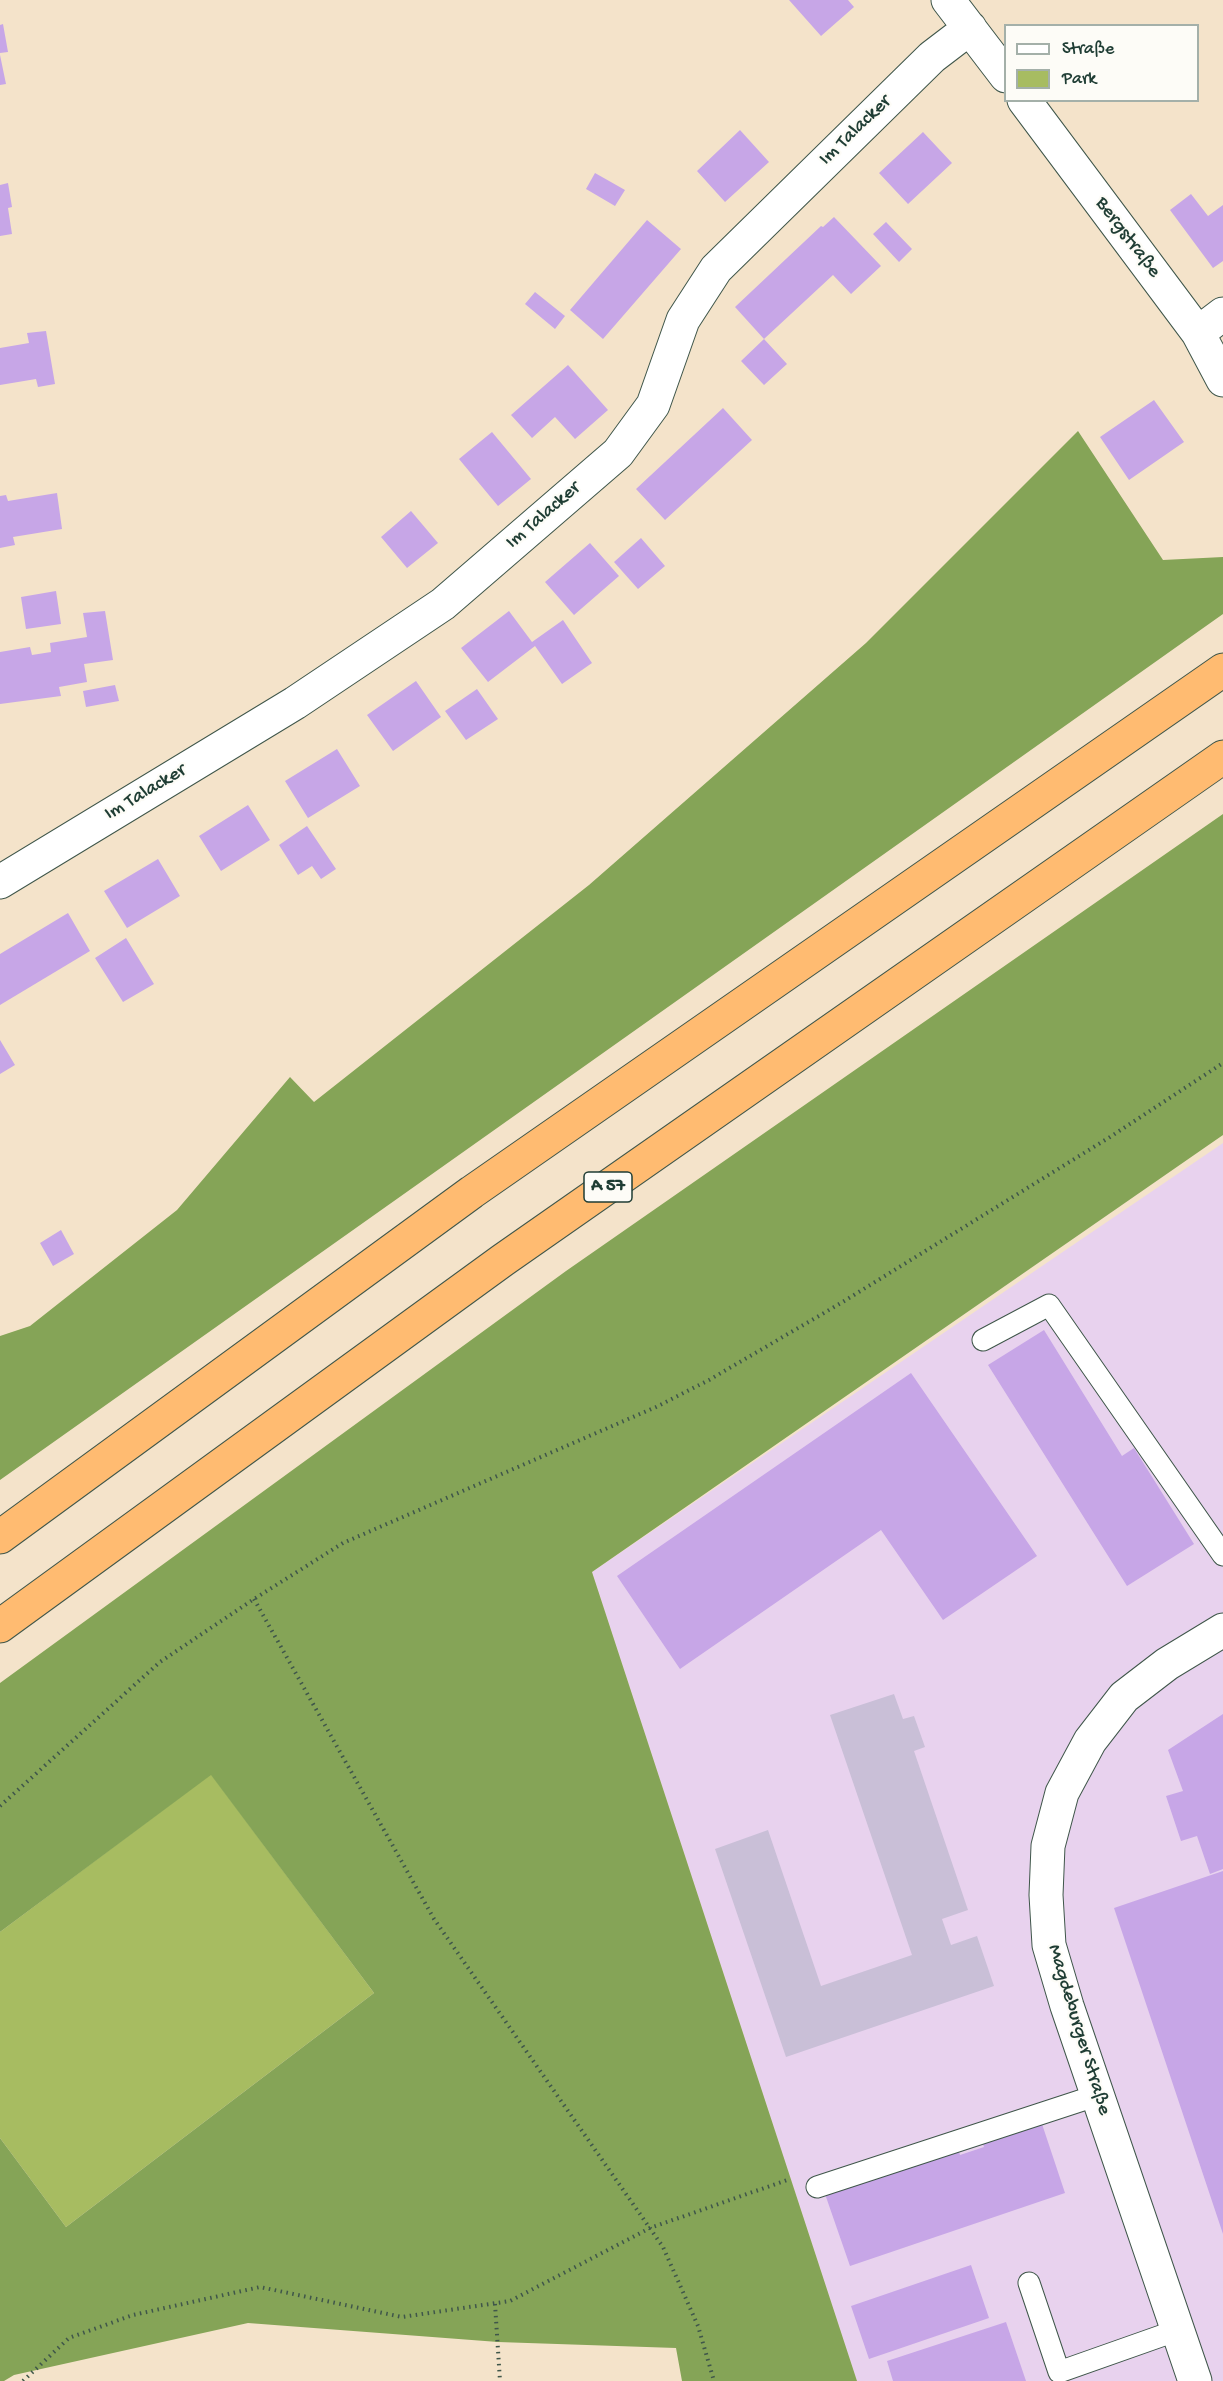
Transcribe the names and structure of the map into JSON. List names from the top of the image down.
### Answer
{
  "streets": {
    "highway": ["A 57"],
    "street": ["Im Talacker", "Bergstraße", "Magdeburger Straße"]
  },
  "legend": ["Straße", "Park"]
}
